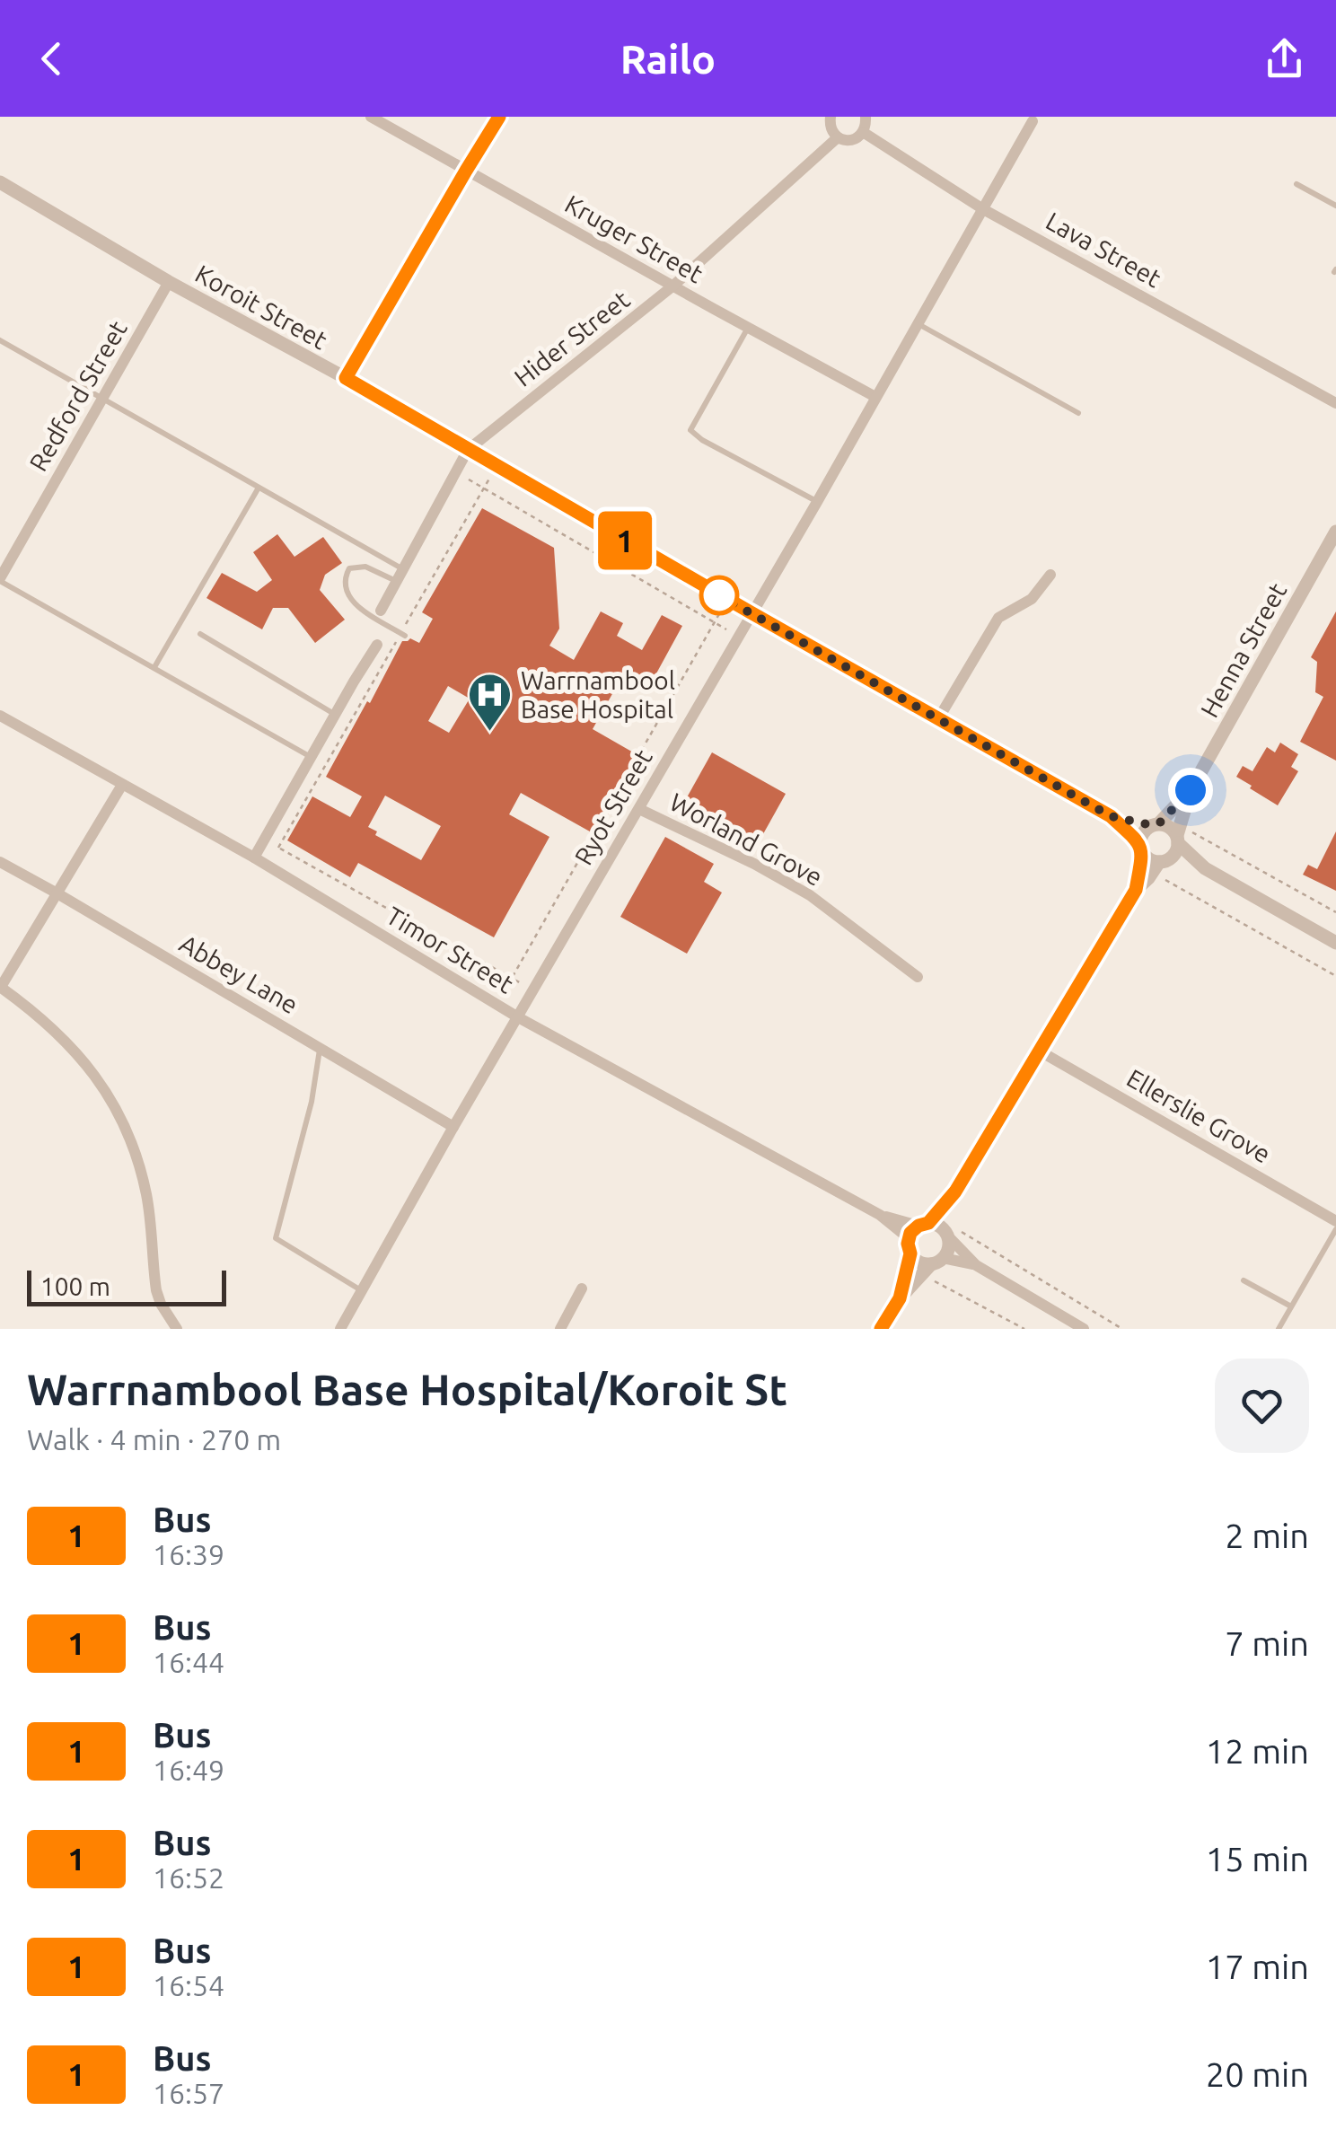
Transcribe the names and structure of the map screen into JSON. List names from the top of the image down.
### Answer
{
  "streets": {
    "street": [
      "Kruger Street",
      "Lava Street",
      "Koroit Street",
      "Hider Street",
      "Redford Street",
      "Henna Street",
      "Ryot Street",
      "Worland Grove",
      "Timor Street",
      "Abbey Lane",
      "Ellerslie Grove"
    ]
  },
  "crossings": [
    ["Kruger Street", "Hider Street"],
    ["Kruger Street", "Ryot Street"],
    ["Lava Street", "Ryot Street"],
    ["Koroit Street", "Hider Street"],
    ["Koroit Street", "Redford Street"],
    ["Koroit Street", "Henna Street"],
    ["Koroit Street", "Ryot Street"],
    ["Ryot Street", "Worland Grove"],
    ["Ryot Street", "Timor Street"],
    ["Ryot Street", "Abbey Lane"]
  ],
  "places": {
    "hospital": ["Warrnambool Base Hospital"]
  },
  "lines": ["bus line 1"],
  "scale_bar": "100 m",
  "page": {
    "header": "Railo",
    "on_map": "1",
    "scale": "100 m",
    "heading": ["Warrnambool Base Hospital/Koroit St", "Walk · 4 min · 270 m"],
    "list": [
      {
        "mark": "1",
        "name": "Bus",
        "note": "16:39",
        "value": "2 min"
      },
      {
        "mark": "1",
        "name": "Bus",
        "note": "16:44",
        "value": "7 min"
      },
      {
        "mark": "1",
        "name": "Bus",
        "note": "16:49",
        "value": "12 min"
      },
      {
        "mark": "1",
        "name": "Bus",
        "note": "16:52",
        "value": "15 min"
      },
      {
        "mark": "1",
        "name": "Bus",
        "note": "16:54",
        "value": "17 min"
      },
      {
        "mark": "1",
        "name": "Bus",
        "note": "16:57",
        "value": "20 min"
      }
    ]
  }
}
